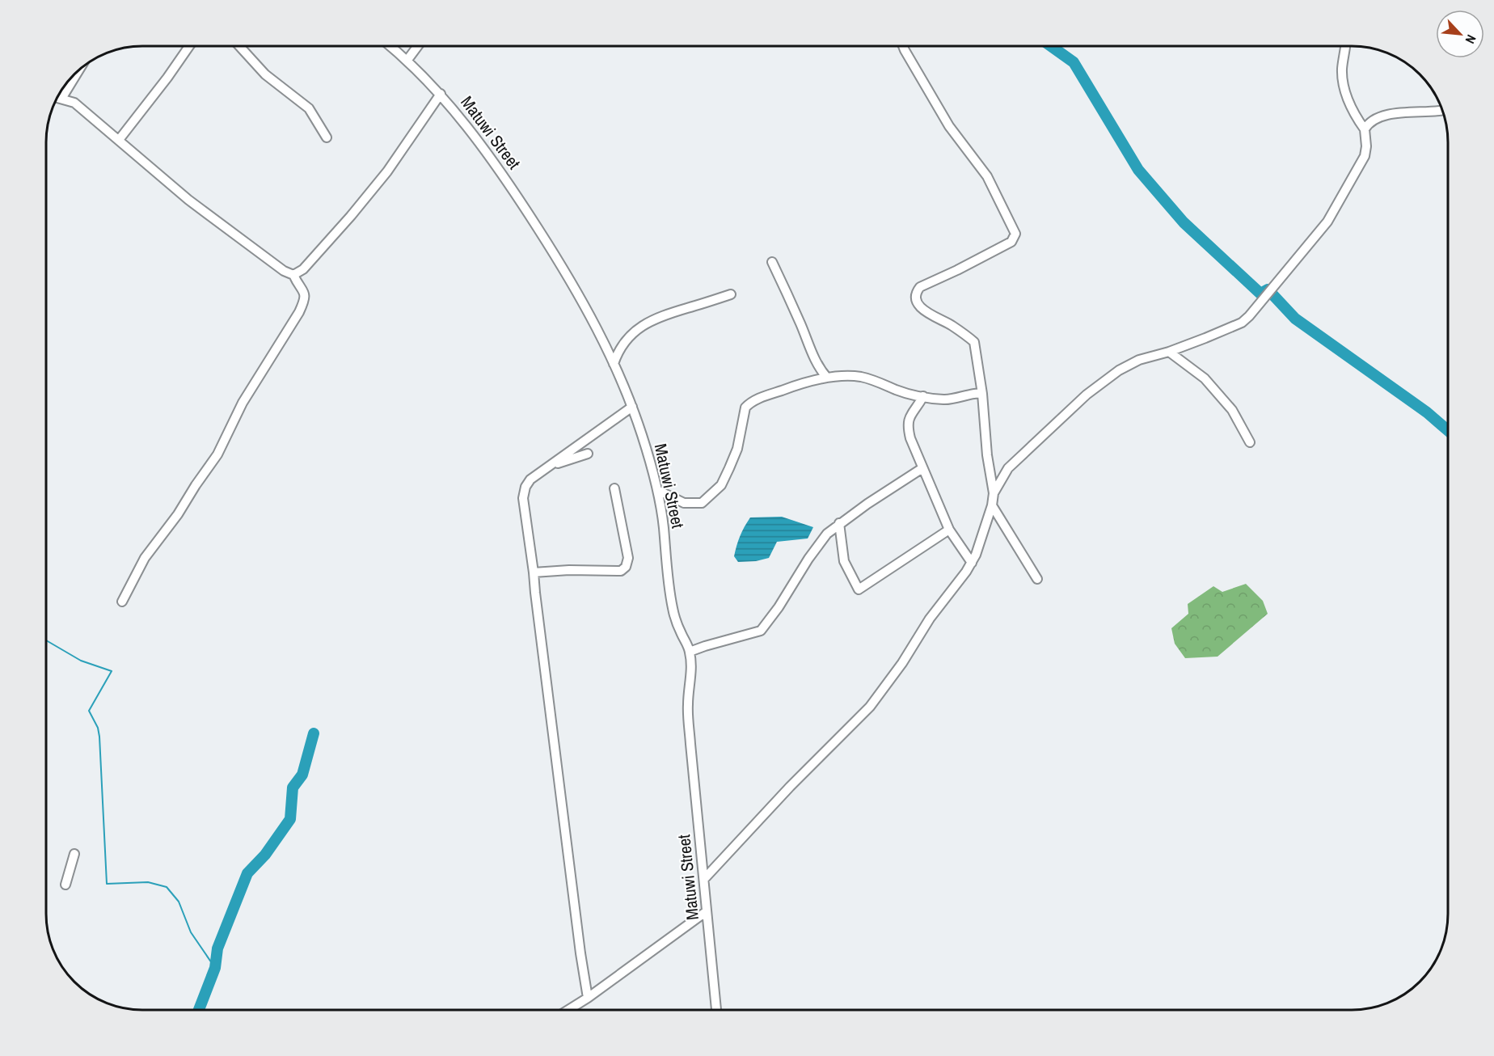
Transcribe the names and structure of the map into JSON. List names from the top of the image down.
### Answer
{
  "streets": {
    "street": ["Matuwi Street"]
  },
  "north": "bottom right"
}
